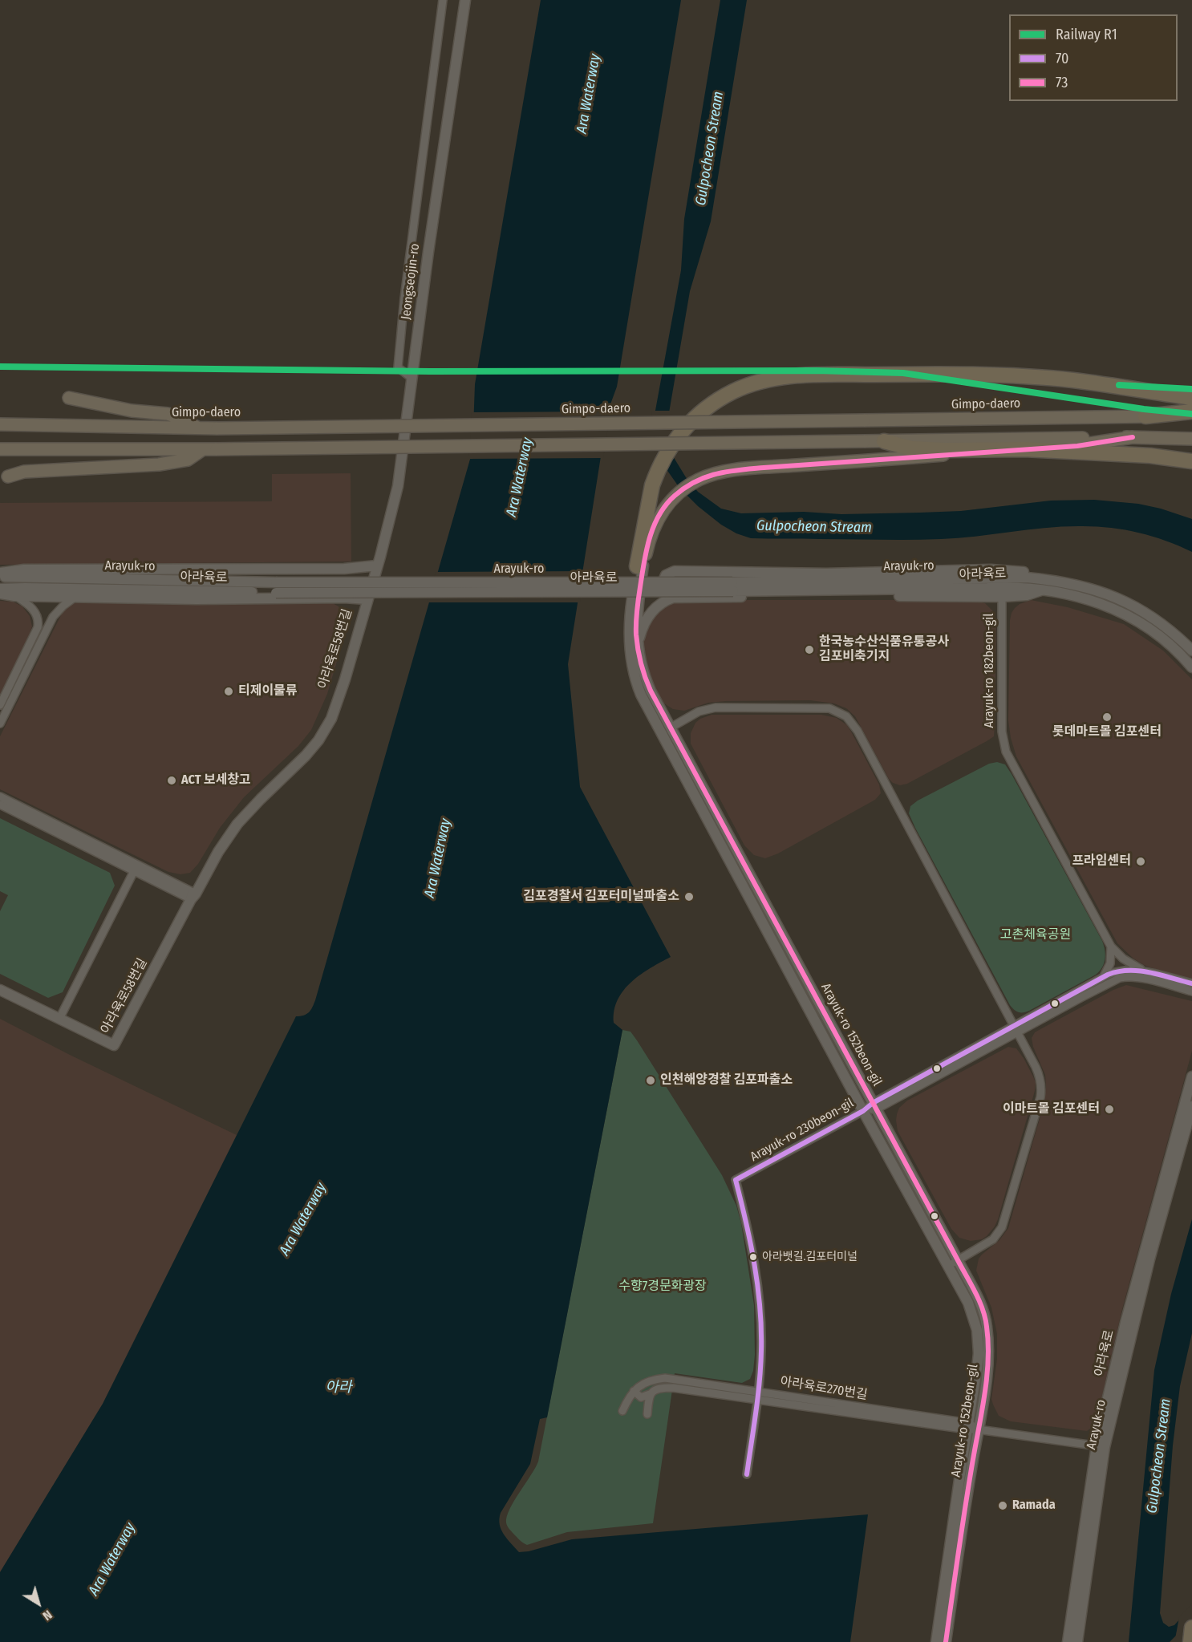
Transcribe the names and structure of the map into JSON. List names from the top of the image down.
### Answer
{
  "streets": {
    "main road": ["Gimpo-daero"],
    "street": [
      "Jeongseojin-ro",
      "Arayuk-ro",
      "아라육로",
      "아라육로58번길",
      "Arayuk-ro 182beon-gil",
      "Arayuk-ro 152beon-gil",
      "Arayuk-ro 230beon-gil",
      "아라육로270번길"
    ]
  },
  "crossings": [
    ["Jeongseojin-ro", "아라육로58번길"],
    ["Arayuk-ro", "아라육로"],
    ["Arayuk-ro", "아라육로270번길"],
    ["아라육로", "아라육로270번길"],
    ["Arayuk-ro 152beon-gil", "Arayuk-ro 230beon-gil"],
    ["Arayuk-ro 152beon-gil", "아라육로270번길"],
    ["Arayuk-ro 230beon-gil", "아라육로270번길"]
  ],
  "water": ["Ara Waterway", "Gulpocheon Stream", "아라"],
  "parks": ["고촌체육공원", "수향7경문화광장"],
  "places": [
    "한국농수산식품유통공사 김포비축기지",
    "티제이물류",
    "롯데마트몰 김포센터",
    "ACT 보세창고",
    "프라임센터",
    "김포경찰서 김포터미널파출소",
    "인천해양경찰 김포파출소",
    "이마트몰 김포센터",
    "아라뱃길.김포터미널",
    "Ramada"
  ],
  "lines": ["rail line R1", "transit line 73", "transit line 70"],
  "legend": ["Railway R1", "70", "73"],
  "north": "bottom right"
}
